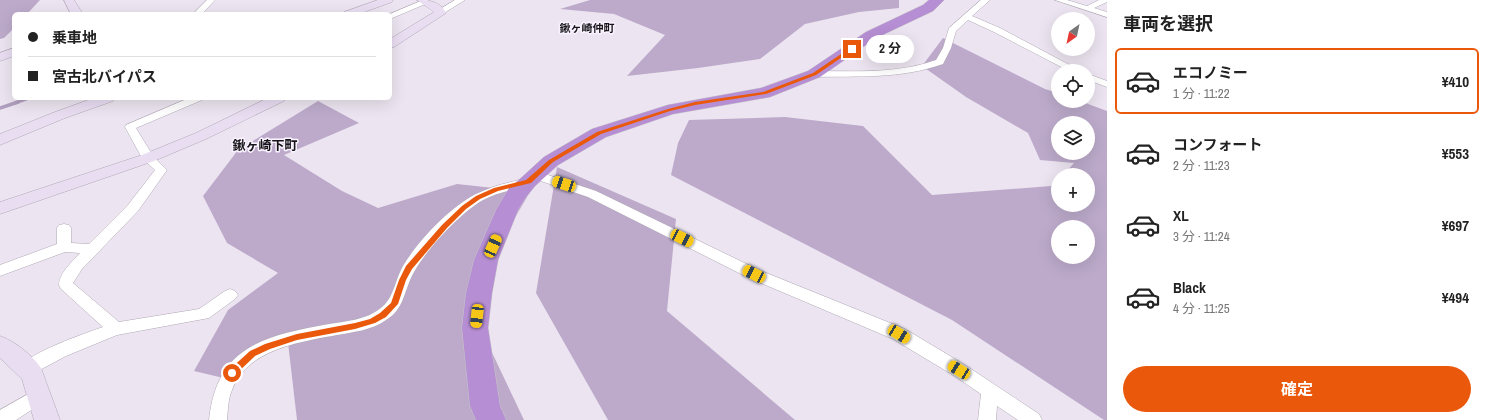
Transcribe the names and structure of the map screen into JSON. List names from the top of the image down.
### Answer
{
  "districts": ["鍬ヶ崎仲町", "鍬ヶ崎下町"],
  "north": "bottom left",
  "page": {
    "heading": "車両を選択",
    "map_buttons": ["+", "−"],
    "banner": ["乗車地", "宮古北バイパス"],
    "bubble": "2 分",
    "list": [
      {
        "name": "エコノミー",
        "note": "1 分 · 11:22",
        "value": "¥410"
      },
      {
        "name": "コンフォート",
        "note": "2 分 · 11:23",
        "value": "¥553"
      },
      {
        "name": "XL",
        "note": "3 分 · 11:24",
        "value": "¥697"
      },
      {
        "name": "Black",
        "note": "4 分 · 11:25",
        "value": "¥494"
      }
    ],
    "buttons": "確定"
  }
}
